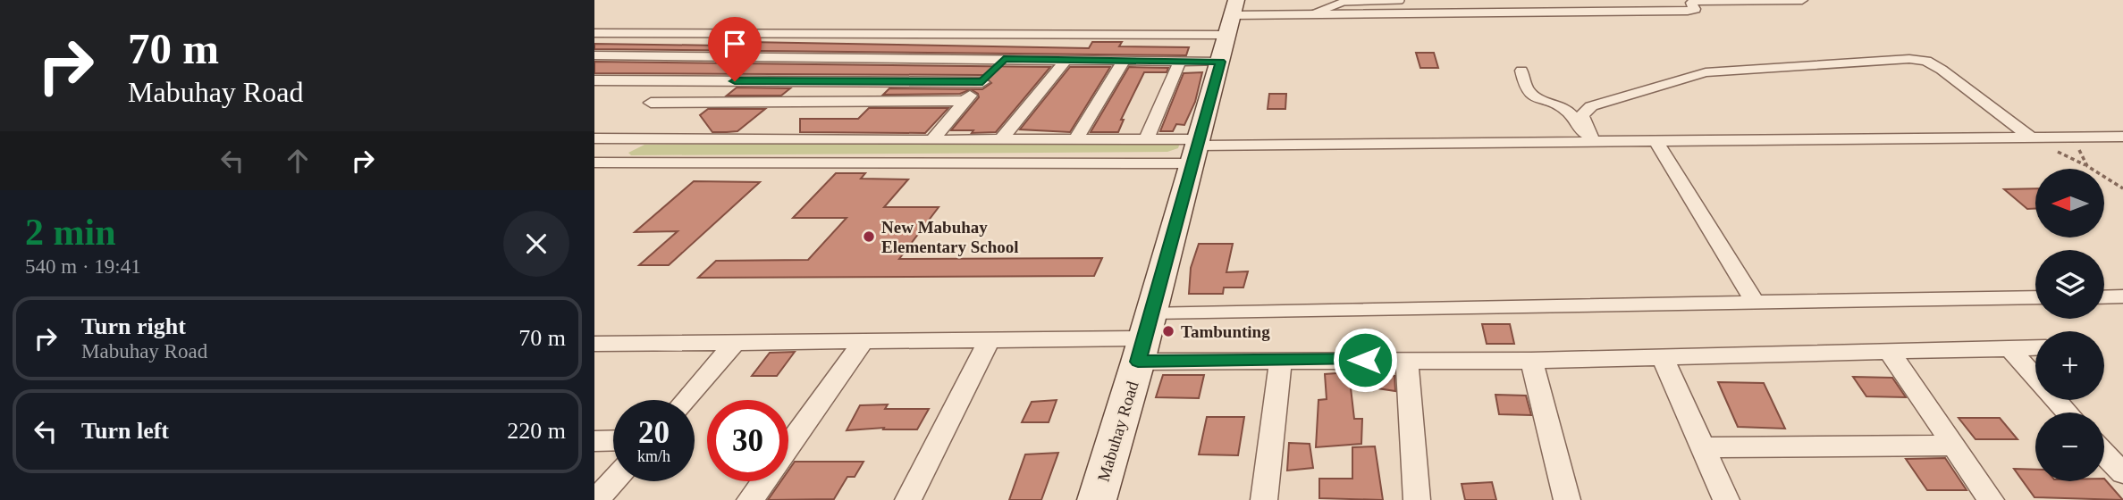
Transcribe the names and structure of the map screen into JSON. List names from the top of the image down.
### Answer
{
  "streets": {
    "street": ["Mabuhay Road"]
  },
  "places": ["New Mabuhay Elementary School", "Tambunting"],
  "north": "left",
  "page": {
    "turn": ["70 m", "Mabuhay Road"],
    "map_buttons": ["+", "−"],
    "heading": ["2 min", "540 m · 19:41"],
    "list": [
      {
        "name": "Turn right",
        "note": "Mabuhay Road",
        "value": "70 m"
      },
      {
        "name": "Turn left",
        "value": "220 m"
      }
    ],
    "speed": "20 km/h",
    "limit": "30"
  }
}
